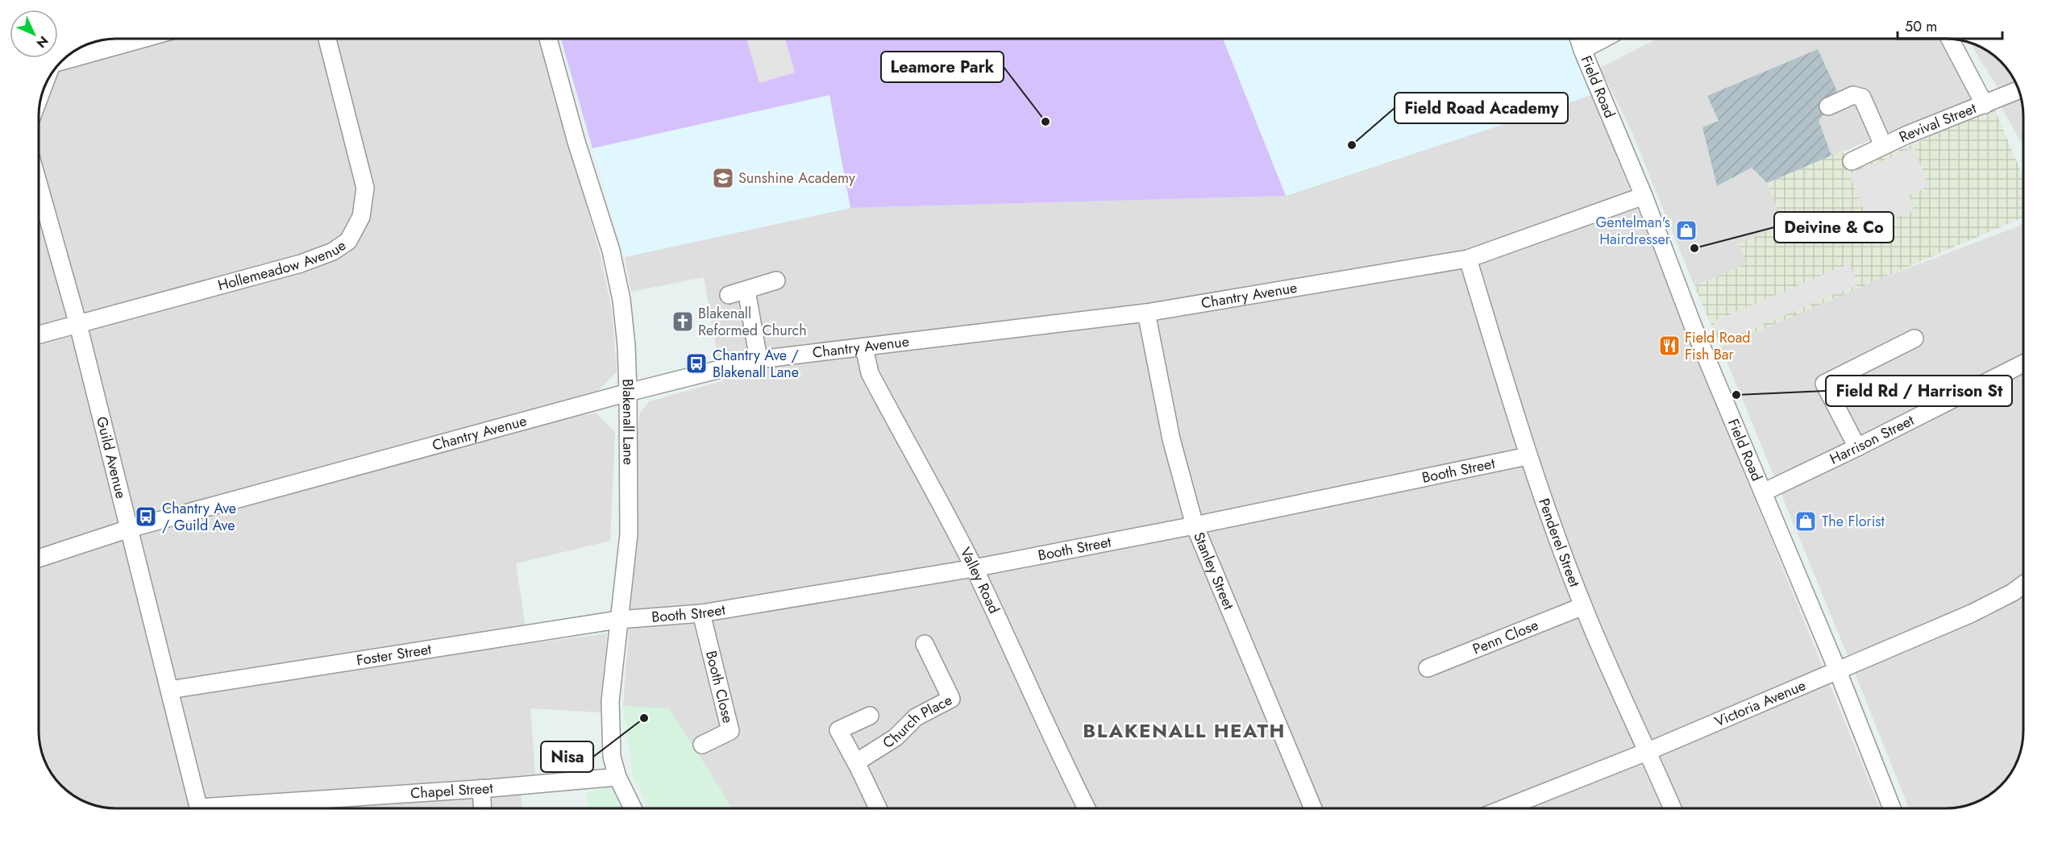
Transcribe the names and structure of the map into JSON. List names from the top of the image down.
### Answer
{
  "streets": {
    "street": [
      "Field Road",
      "Revival Street",
      "Hollemeadow Avenue",
      "Chantry Avenue",
      "Blakenall Lane",
      "Harrison Street",
      "Guild Avenue",
      "Booth Street",
      "Penderel Street",
      "Stanley Street",
      "Valley Road",
      "Penn Close",
      "Foster Street",
      "Booth Close",
      "Victoria Avenue",
      "Church Place",
      "Chapel Street"
    ]
  },
  "crossings": [
    ["Field Road", "Chantry Avenue"],
    ["Field Road", "Harrison Street"],
    ["Field Road", "Victoria Avenue"],
    ["Hollemeadow Avenue", "Guild Avenue"],
    ["Chantry Avenue", "Blakenall Lane"],
    ["Chantry Avenue", "Guild Avenue"],
    ["Chantry Avenue", "Penderel Street"],
    ["Chantry Avenue", "Stanley Street"],
    ["Chantry Avenue", "Valley Road"],
    ["Blakenall Lane", "Booth Street"],
    ["Blakenall Lane", "Foster Street"],
    ["Blakenall Lane", "Chapel Street"],
    ["Guild Avenue", "Foster Street"],
    ["Booth Street", "Penderel Street"],
    ["Booth Street", "Stanley Street"],
    ["Booth Street", "Valley Road"],
    ["Booth Street", "Foster Street"],
    ["Booth Street", "Booth Close"],
    ["Penderel Street", "Penn Close"],
    ["Penderel Street", "Victoria Avenue"]
  ],
  "districts": ["BLAKENALL HEATH"],
  "places": {
    "other": [
      "Leamore Park",
      "Field Road Academy",
      "Deivine & Co",
      "Field Rd / Harrison St",
      "Nisa"
    ],
    "school or university": ["Sunshine Academy"],
    "shop": ["Gentelman's Hairdresser", "The Florist"],
    "church": ["Blakenall Reformed Church"],
    "restaurant": ["Field Road Fish Bar"],
    "bus stop": ["Chantry Ave / Blakenall Lane", "Chantry Ave / Guild Ave"]
  },
  "scale_bar": "50 m",
  "north": "bottom right"
}
